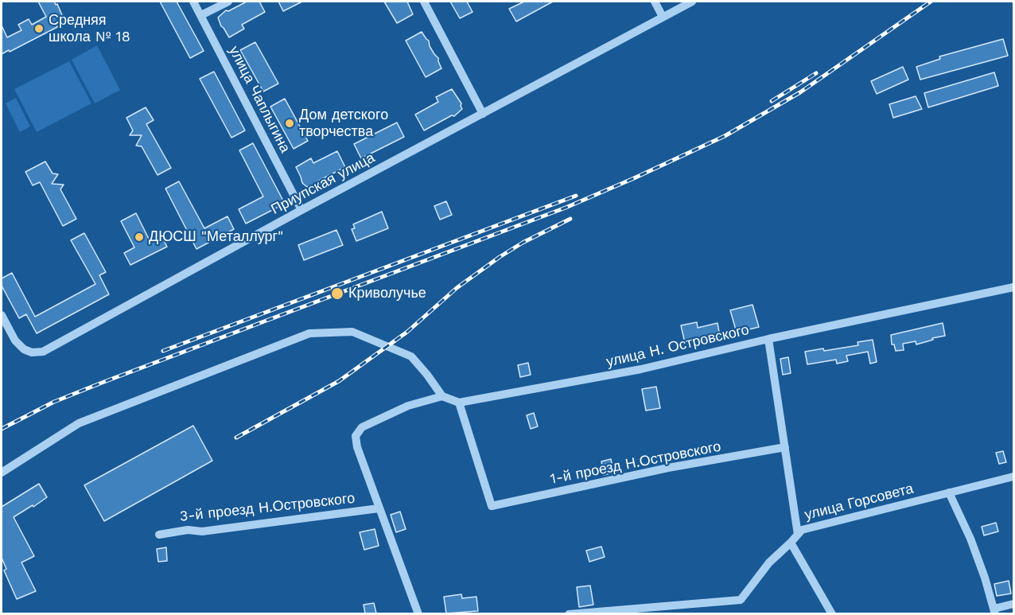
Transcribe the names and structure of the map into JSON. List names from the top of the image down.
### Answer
{
  "streets": {
    "street": [
      "улица Чаплыгина",
      "Приупская улица",
      "улица Н. Островского",
      "1-й проезд Н.Островского",
      "улица Горсовета",
      "3-й проезд Н.Островского"
    ]
  },
  "crossings": [
    ["улица Чаплыгина", "Приупская улица"],
    ["улица Н. Островского", "1-й проезд Н.Островского"]
  ],
  "places": [
    "Средняя школа № 18",
    "Дом детского творчества",
    "ДЮСШ \"Металлург\"",
    "Криволучье"
  ]
}
